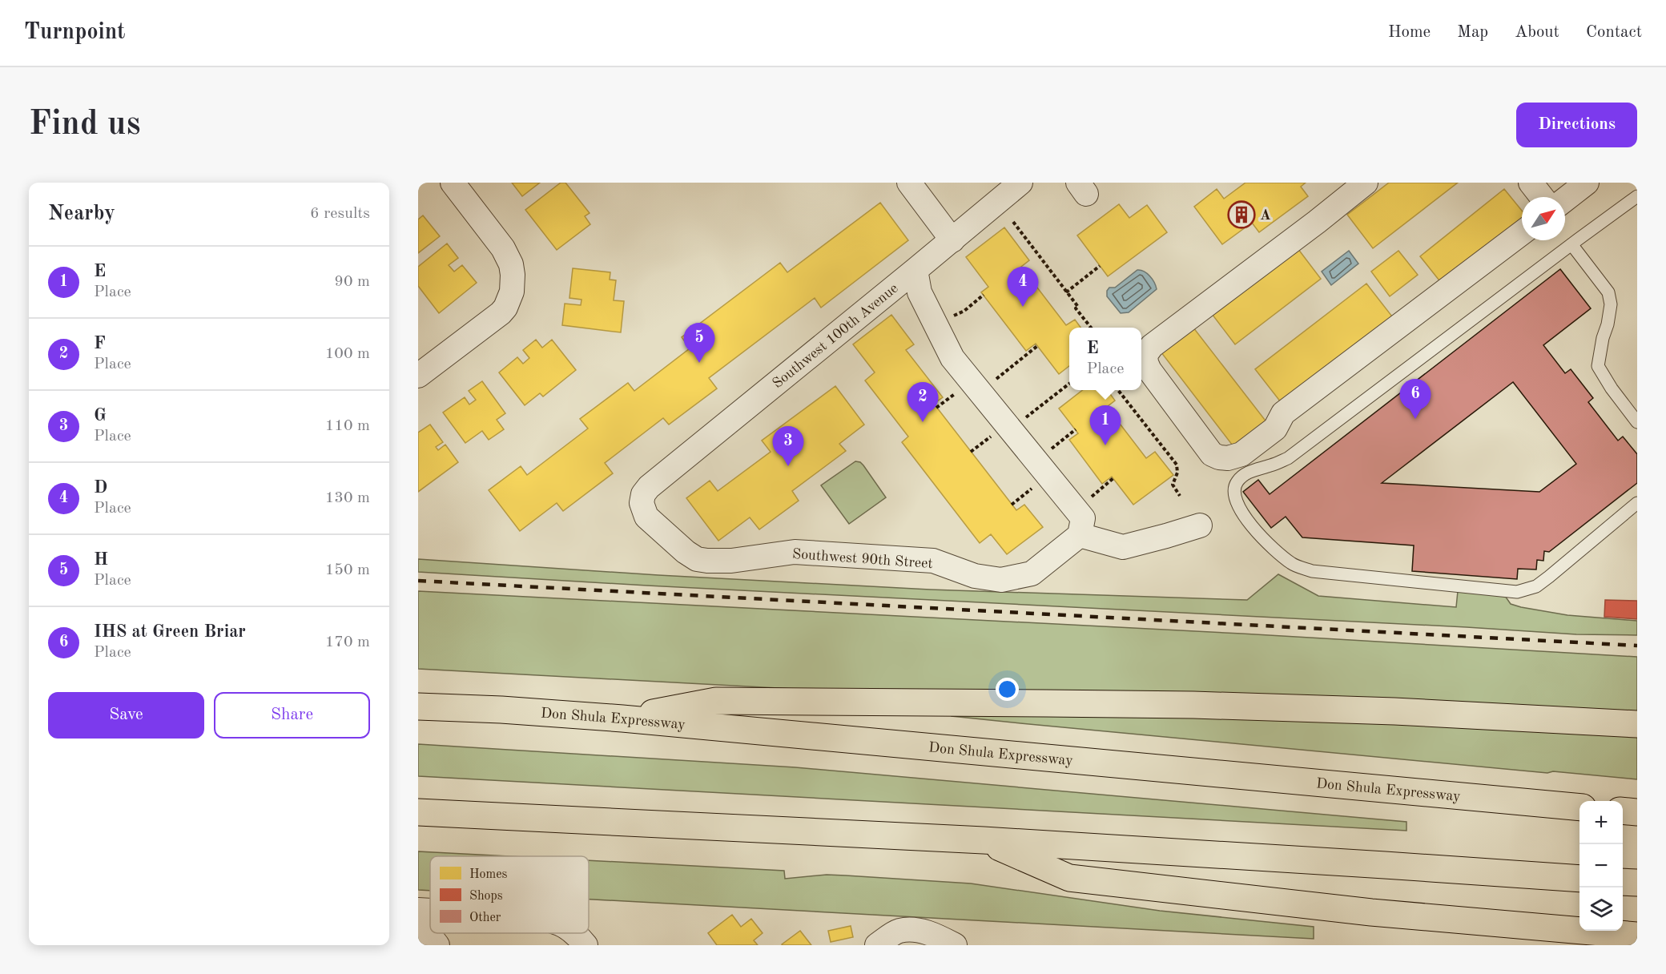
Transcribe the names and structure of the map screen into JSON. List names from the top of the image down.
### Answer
{
  "streets": {
    "highway": ["Don Shula Expressway"],
    "street": ["Southwest 100th Avenue", "Southwest 90th Street"]
  },
  "crossings": [
    ["Southwest 100th Avenue", "Southwest 90th Street"]
  ],
  "places": {
    "building": ["A"]
  },
  "legend": ["Homes", "Shops", "Other"],
  "north": "top right",
  "page": {
    "header": "Turnpoint",
    "nav": [
      "Home",
      "Map",
      "About",
      "Contact"
    ],
    "buttons": [
      "Directions",
      ["Save", "Share"]
    ],
    "title": "Find us",
    "heading": ["Nearby", "6 results"],
    "list": [
      {
        "mark": "1",
        "name": "E",
        "note": "Place",
        "value": "90 m"
      },
      {
        "mark": "2",
        "name": "F",
        "note": "Place",
        "value": "100 m"
      },
      {
        "mark": "3",
        "name": "G",
        "note": "Place",
        "value": "110 m"
      },
      {
        "mark": "4",
        "name": "D",
        "note": "Place",
        "value": "130 m"
      },
      {
        "mark": "5",
        "name": "H",
        "note": "Place",
        "value": "150 m"
      },
      {
        "mark": "6",
        "name": "IHS at Green Briar",
        "note": "Place",
        "value": "170 m"
      }
    ],
    "pins": [
      "4",
      "5",
      "6",
      "2",
      "1",
      "3"
    ],
    "popup": ["E", "Place"],
    "map_buttons": ["+", "−"]
  }
}
